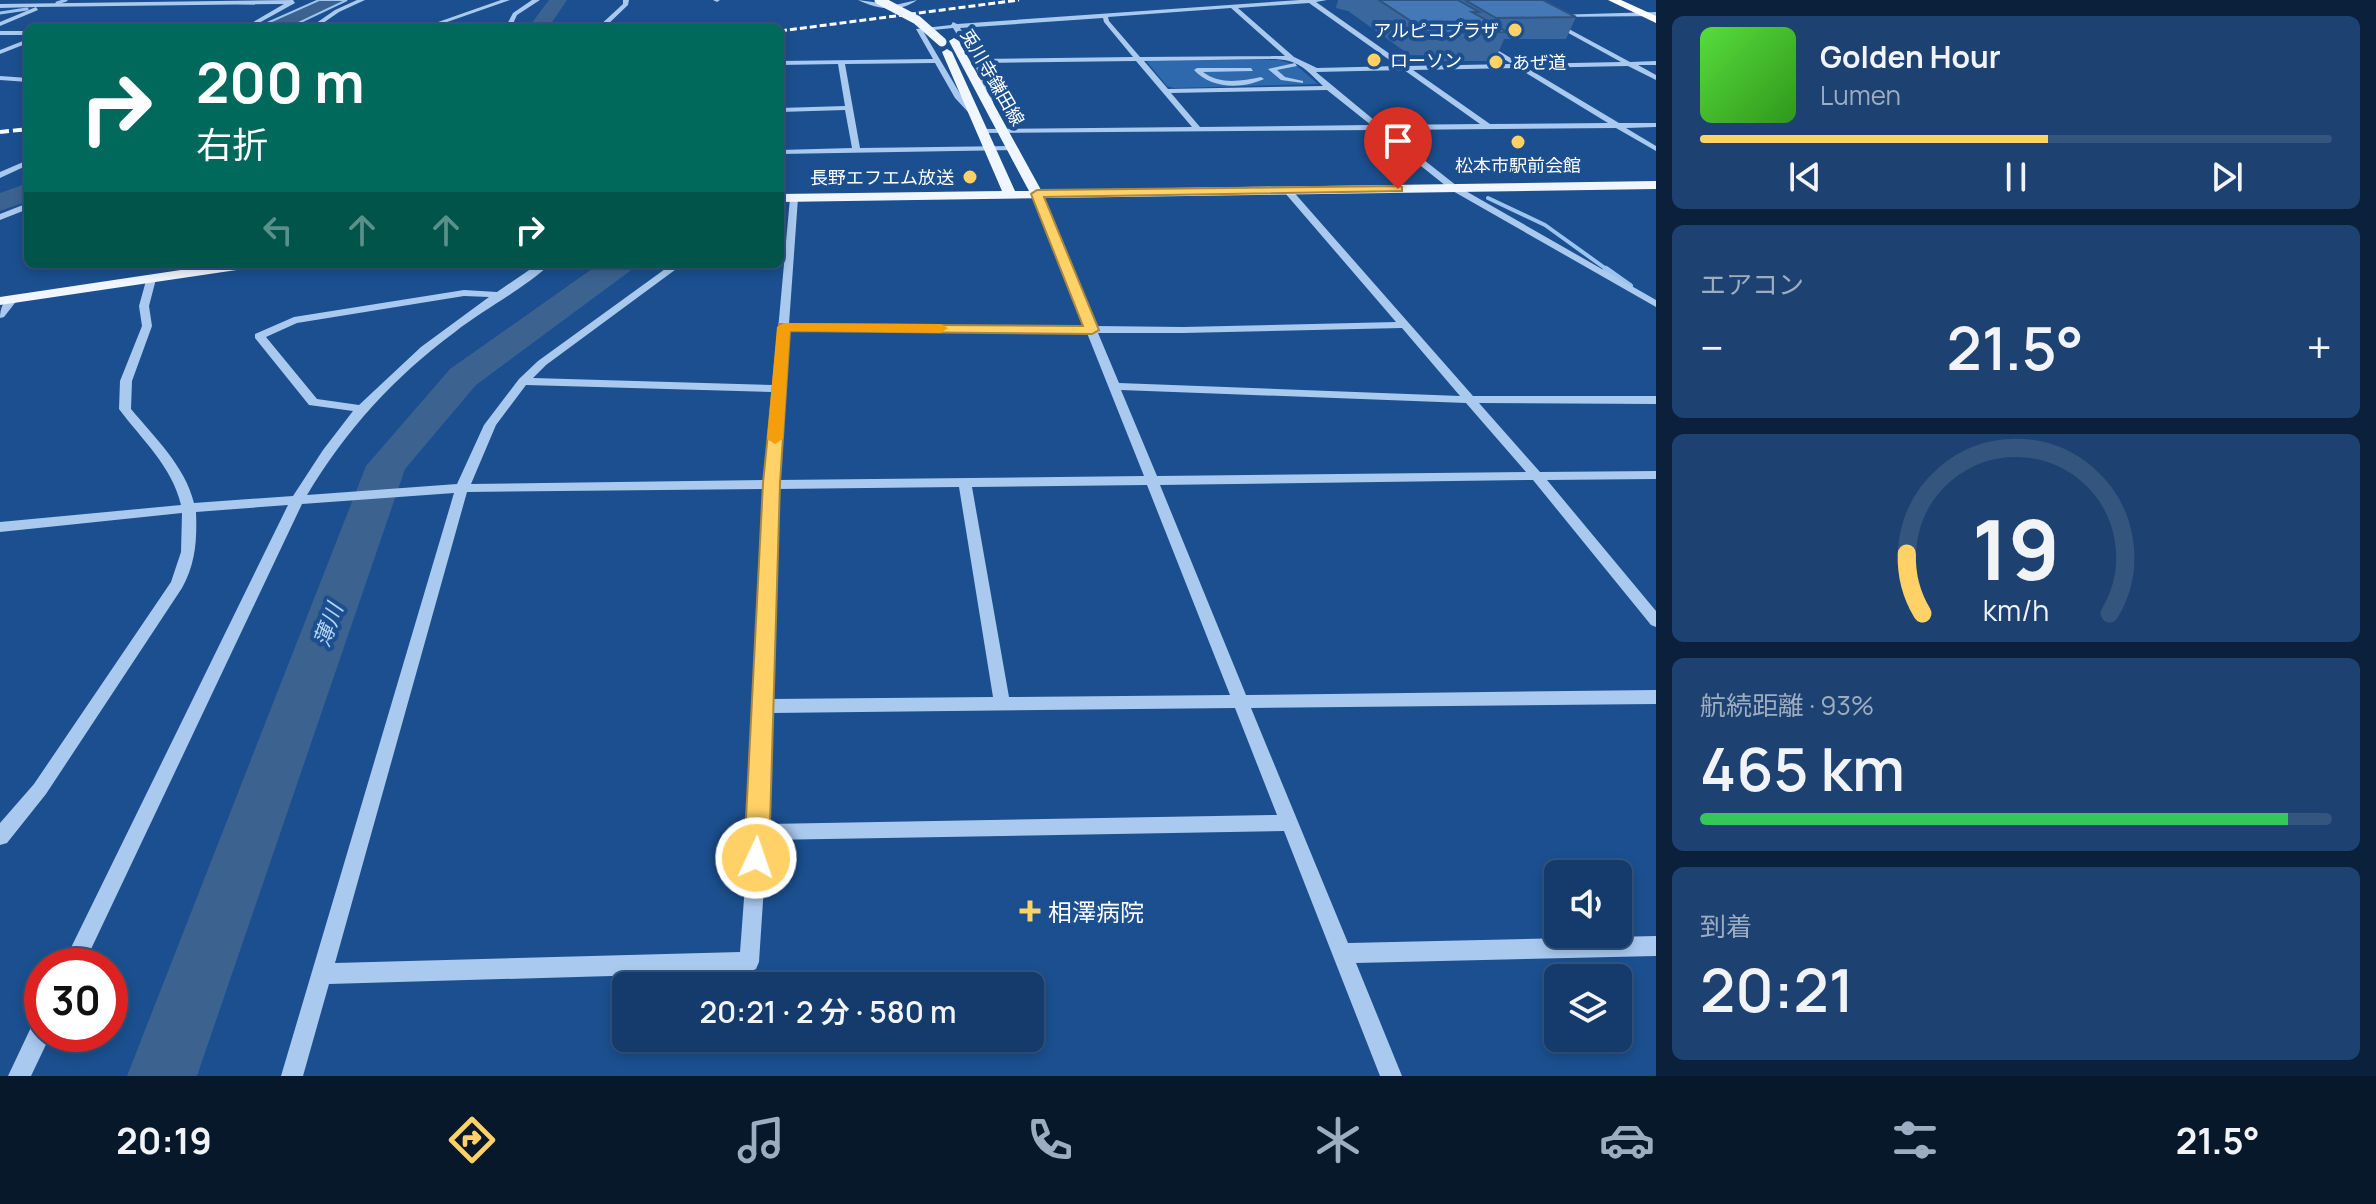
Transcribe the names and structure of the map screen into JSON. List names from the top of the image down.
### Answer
{
  "streets": {
    "main road": ["兎川寺鎌田線"]
  },
  "water": ["薄川"],
  "places": {
    "other": [
      "アルピコプラザ",
      "ローソン",
      "あぜ道",
      "松本市駅前会館",
      "長野エフエム放送"
    ],
    "health": ["相澤病院"]
  },
  "page": {
    "turn": ["200 m", "右折"],
    "song": ["Golden Hour", "Lumen"],
    "tile": [
      "エアコン",
      ["航続距離 · 93%", "465 km"],
      ["到着", "20:21"]
    ],
    "heat": ["−", "21.5°", "+"],
    "limit": "30",
    "trip": "20:21 · 2 分 · 580 m",
    "tabs": ["20:19", "21.5°"],
    "gauge": ["19", "km/h"]
  }
}
